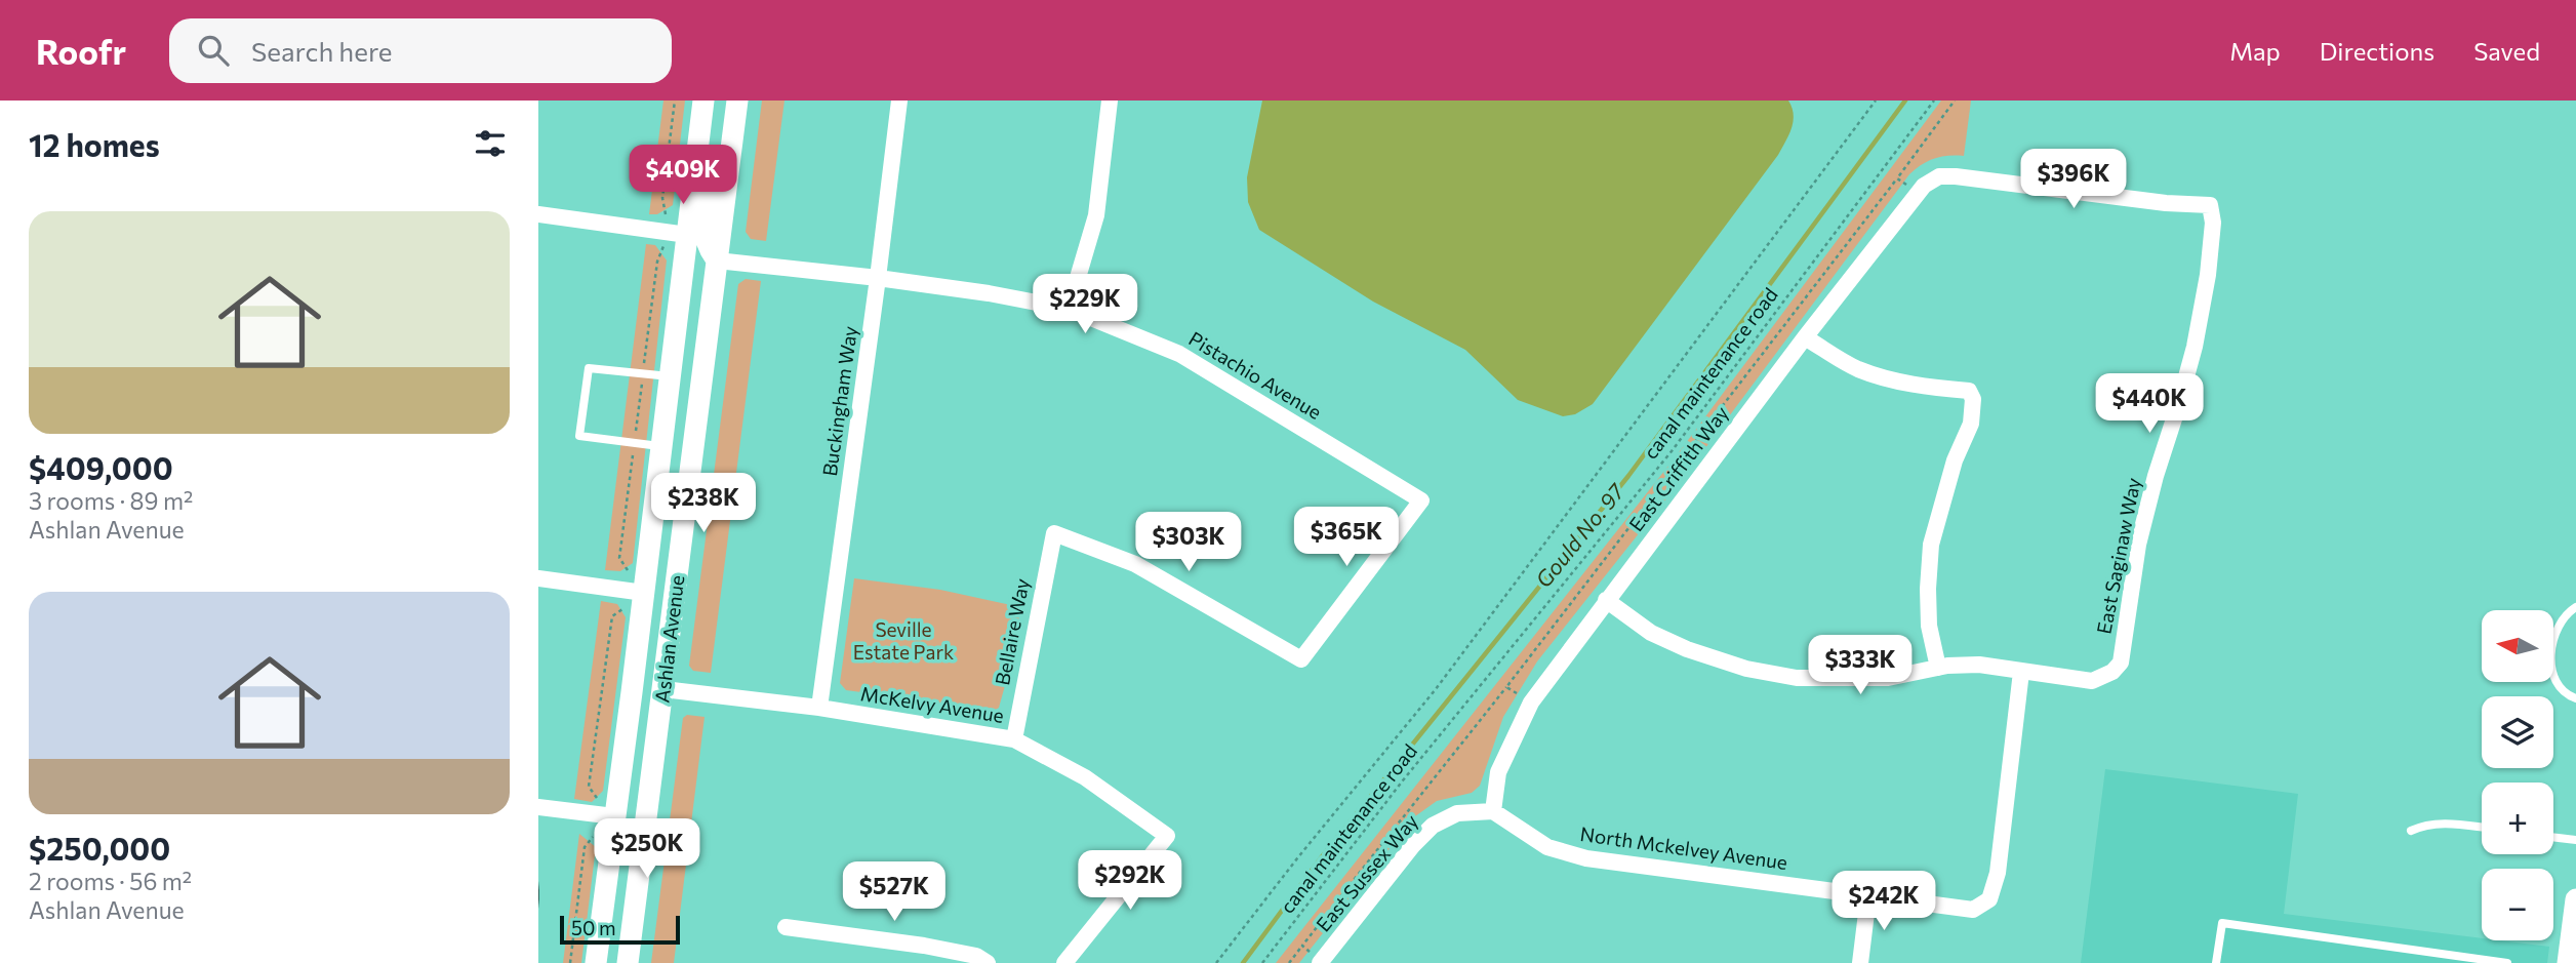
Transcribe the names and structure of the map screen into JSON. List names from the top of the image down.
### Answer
{
  "streets": {
    "main road": ["Ashlan Avenue"],
    "street": [
      "Pistachio Avenue",
      "Buckingham Way",
      "East Criffith Way",
      "East Saginaw Way",
      "Bellaire Way",
      "McKelvy Avenue",
      "North Mckelvey Avenue",
      "East Sussex Way"
    ],
    "path": ["canal maintenance road"]
  },
  "crossings": [
    ["Pistachio Avenue", "Buckingham Way"],
    ["Pistachio Avenue", "Bellaire Way"],
    ["Pistachio Avenue", "Ashlan Avenue"],
    ["Buckingham Way", "McKelvy Avenue"],
    ["East Criffith Way", "East Saginaw Way"],
    ["East Criffith Way", "North Mckelvey Avenue"],
    ["East Criffith Way", "East Sussex Way"],
    ["East Saginaw Way", "North Mckelvey Avenue"],
    ["Bellaire Way", "McKelvy Avenue"],
    ["Ashlan Avenue", "McKelvy Avenue"],
    ["North Mckelvey Avenue", "East Sussex Way"]
  ],
  "water": ["Gould No. 97"],
  "parks": ["Seville Estate Park"],
  "scale_bar": "50 m",
  "north": "left",
  "page": {
    "header": "Roofr",
    "search": "Search here",
    "nav": ["Map", "Directions", "Saved"],
    "heading": "12 homes",
    "price": [
      "$409K",
      "$396K",
      "$229K",
      "$440K",
      "$238K",
      "$365K",
      "$303K",
      "$333K",
      "$250K",
      "$292K",
      "$527K",
      "$242K"
    ],
    "list": [
      {
        "name": "$409,000",
        "note": "3 rooms · 89 m² · Ashlan Avenue"
      },
      {
        "name": "$250,000",
        "note": "2 rooms · 56 m² · Ashlan Avenue"
      }
    ],
    "map_buttons": ["+", "−"],
    "scale": "50 m"
  }
}
